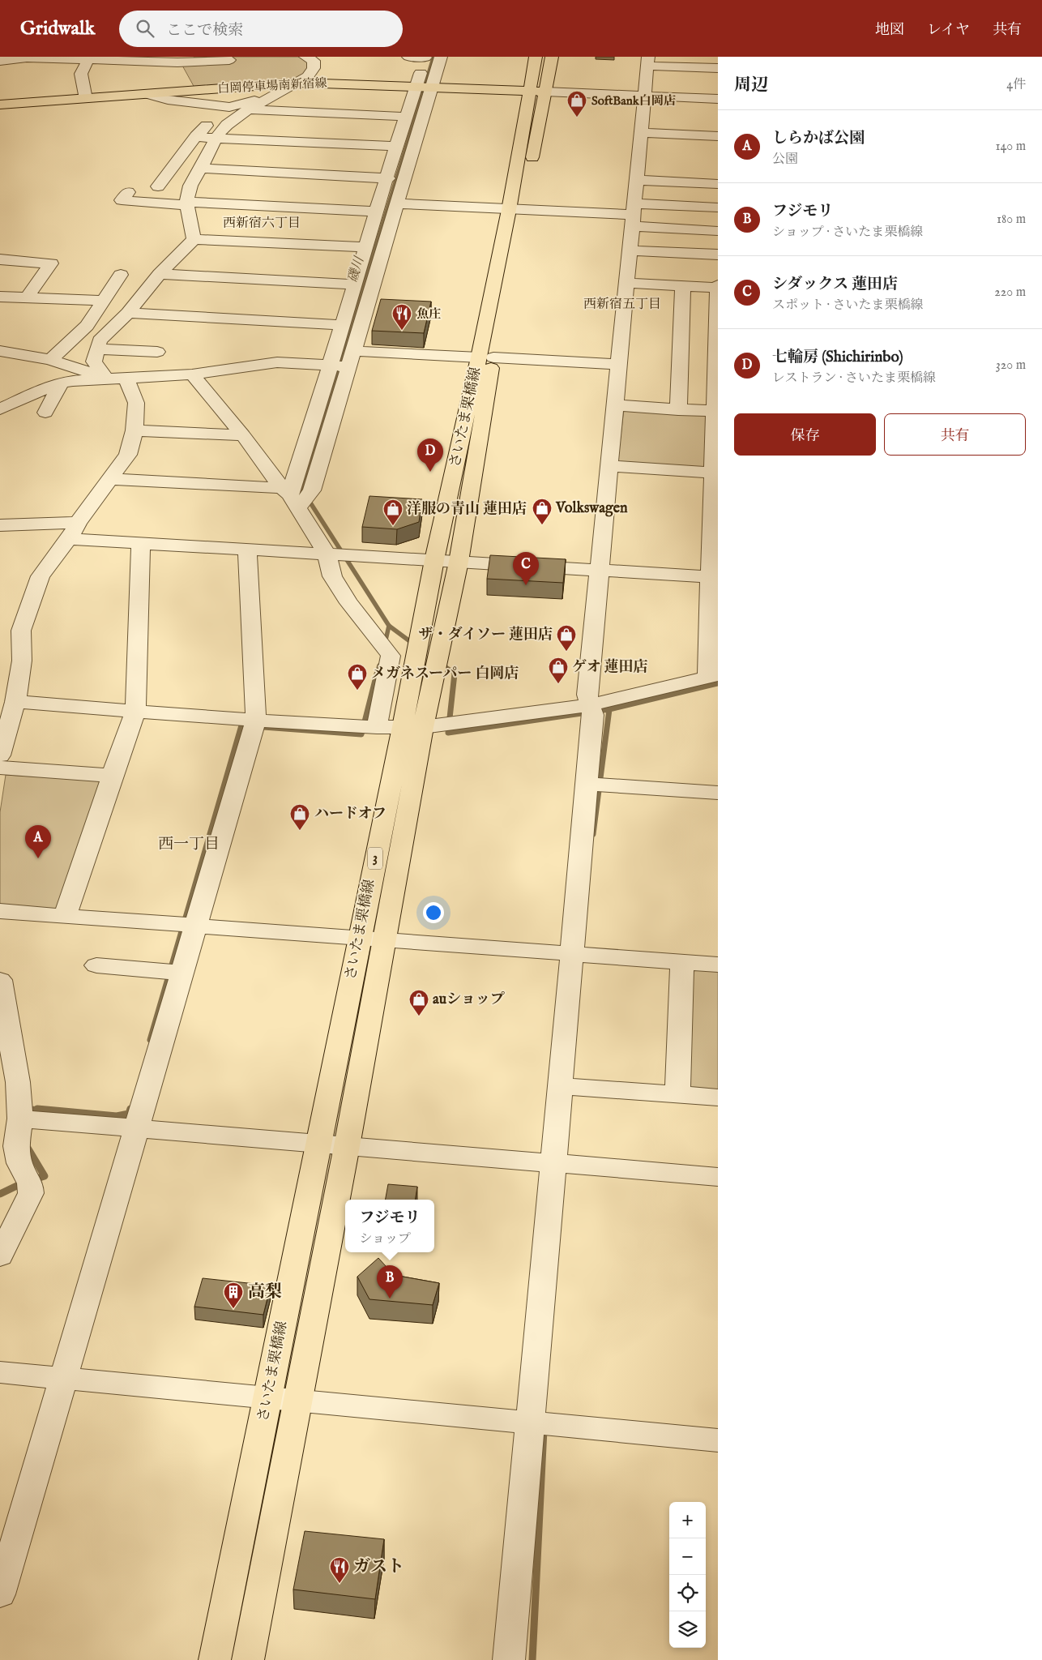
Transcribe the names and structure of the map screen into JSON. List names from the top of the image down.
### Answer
{
  "streets": {
    "main road": ["白岡停車場南新宿線", "さいたま栗橋線", "3"]
  },
  "crossings": [
    ["白岡停車場南新宿線", "さいたま栗橋線"]
  ],
  "districts": ["西新宿六丁目", "西新宿五丁目", "西一丁目"],
  "water": ["磯川"],
  "places": {
    "shop": [
      "SoftBank白岡店",
      "Volkswagen",
      "洋服の青山 蓮田店",
      "ザ・ダイソー 蓮田店",
      "ゲオ 蓮田店",
      "メガネスーパー 白岡店",
      "ハードオフ",
      "auショップ"
    ],
    "restaurant": ["魚庄", "ガスト"],
    "building": ["高梨"]
  },
  "page": {
    "header": "Gridwalk",
    "search": "ここで検索",
    "nav": ["地図", "レイヤ", "共有"],
    "heading": ["周辺", "4件"],
    "list": [
      {
        "mark": "A",
        "name": "しらかば公園",
        "note": "公園",
        "value": "140 m"
      },
      {
        "mark": "B",
        "name": "フジモリ",
        "note": "ショップ · さいたま栗橋線",
        "value": "180 m"
      },
      {
        "mark": "C",
        "name": "シダックス 蓮田店",
        "note": "スポット · さいたま栗橋線",
        "value": "220 m"
      },
      {
        "mark": "D",
        "name": "七輪房 (Shichirinbo)",
        "note": "レストラン · さいたま栗橋線",
        "value": "320 m"
      }
    ],
    "buttons": ["保存", "共有"],
    "pins": [
      "D",
      "C",
      "A",
      "B"
    ],
    "popup": ["フジモリ", "ショップ"],
    "map_buttons": ["+", "−"]
  }
}
